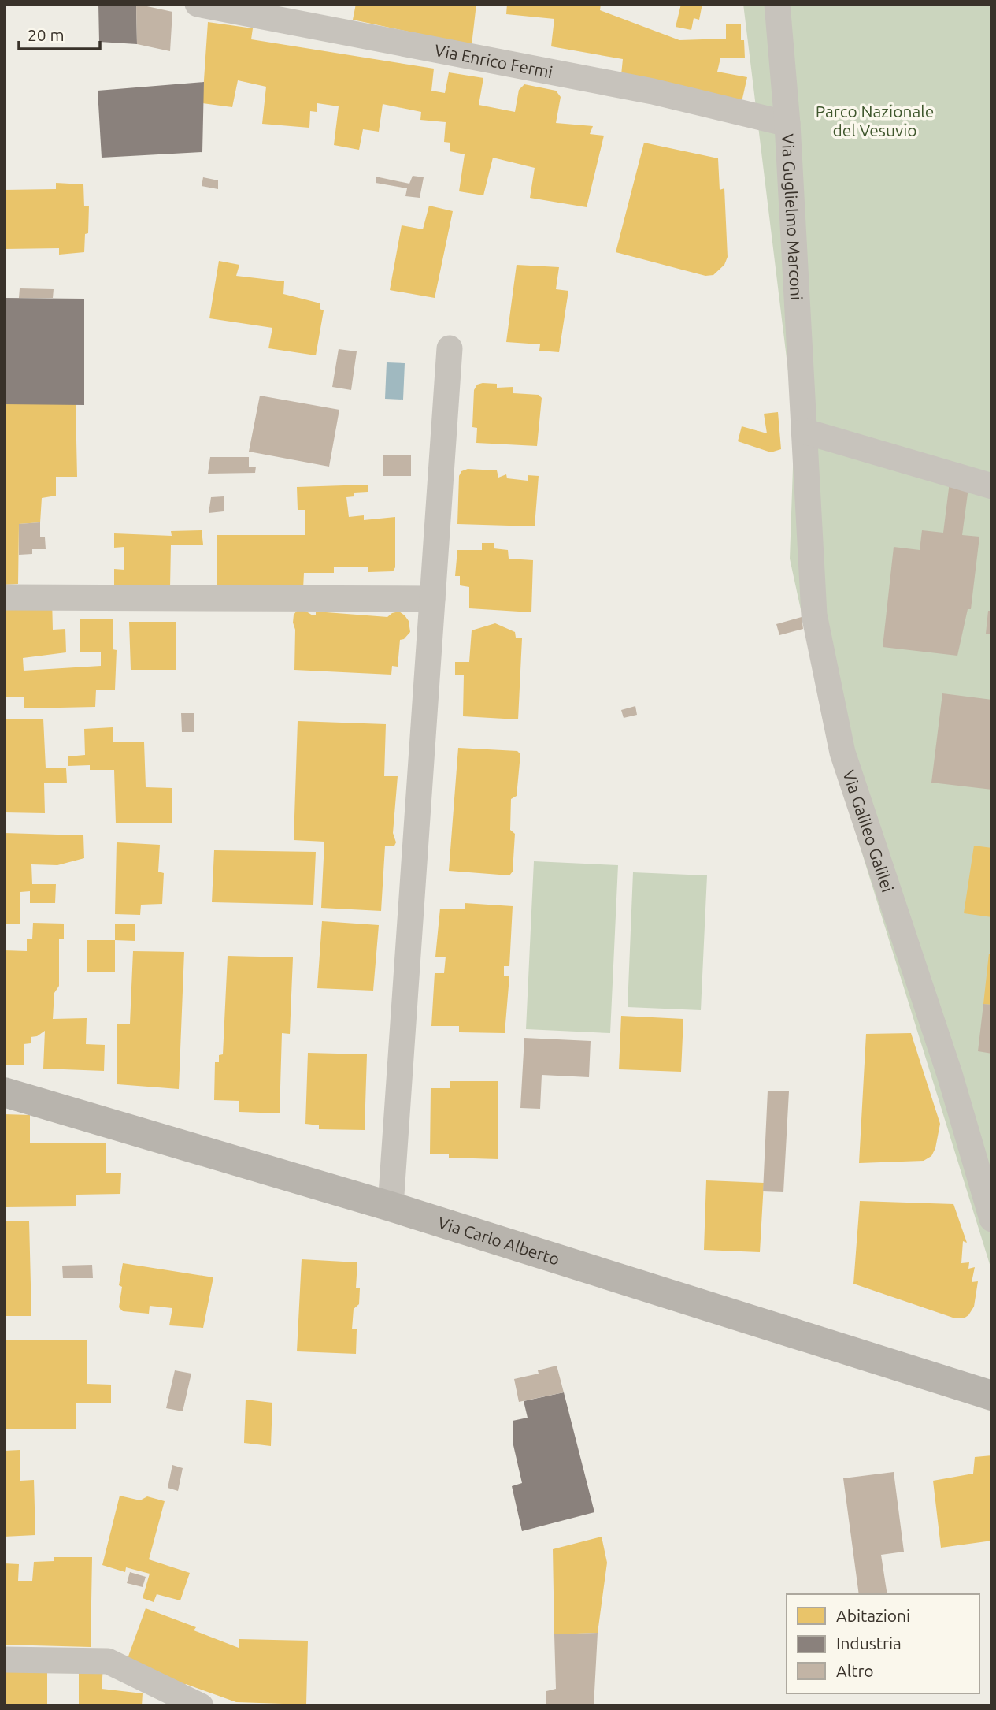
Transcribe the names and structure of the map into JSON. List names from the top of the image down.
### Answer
{
  "streets": {
    "street": [
      "Via Enrico Fermi",
      "Via Guglielmo Marconi",
      "Via Galileo Galilei",
      "Via Carlo Alberto"
    ]
  },
  "crossings": [
    ["Via Enrico Fermi", "Via Guglielmo Marconi"],
    ["Via Guglielmo Marconi", "Via Galileo Galilei"]
  ],
  "parks": ["Parco Nazionale del Vesuvio"],
  "legend": ["Abitazioni", "Industria", "Altro"],
  "scale_bar": "20 m"
}
